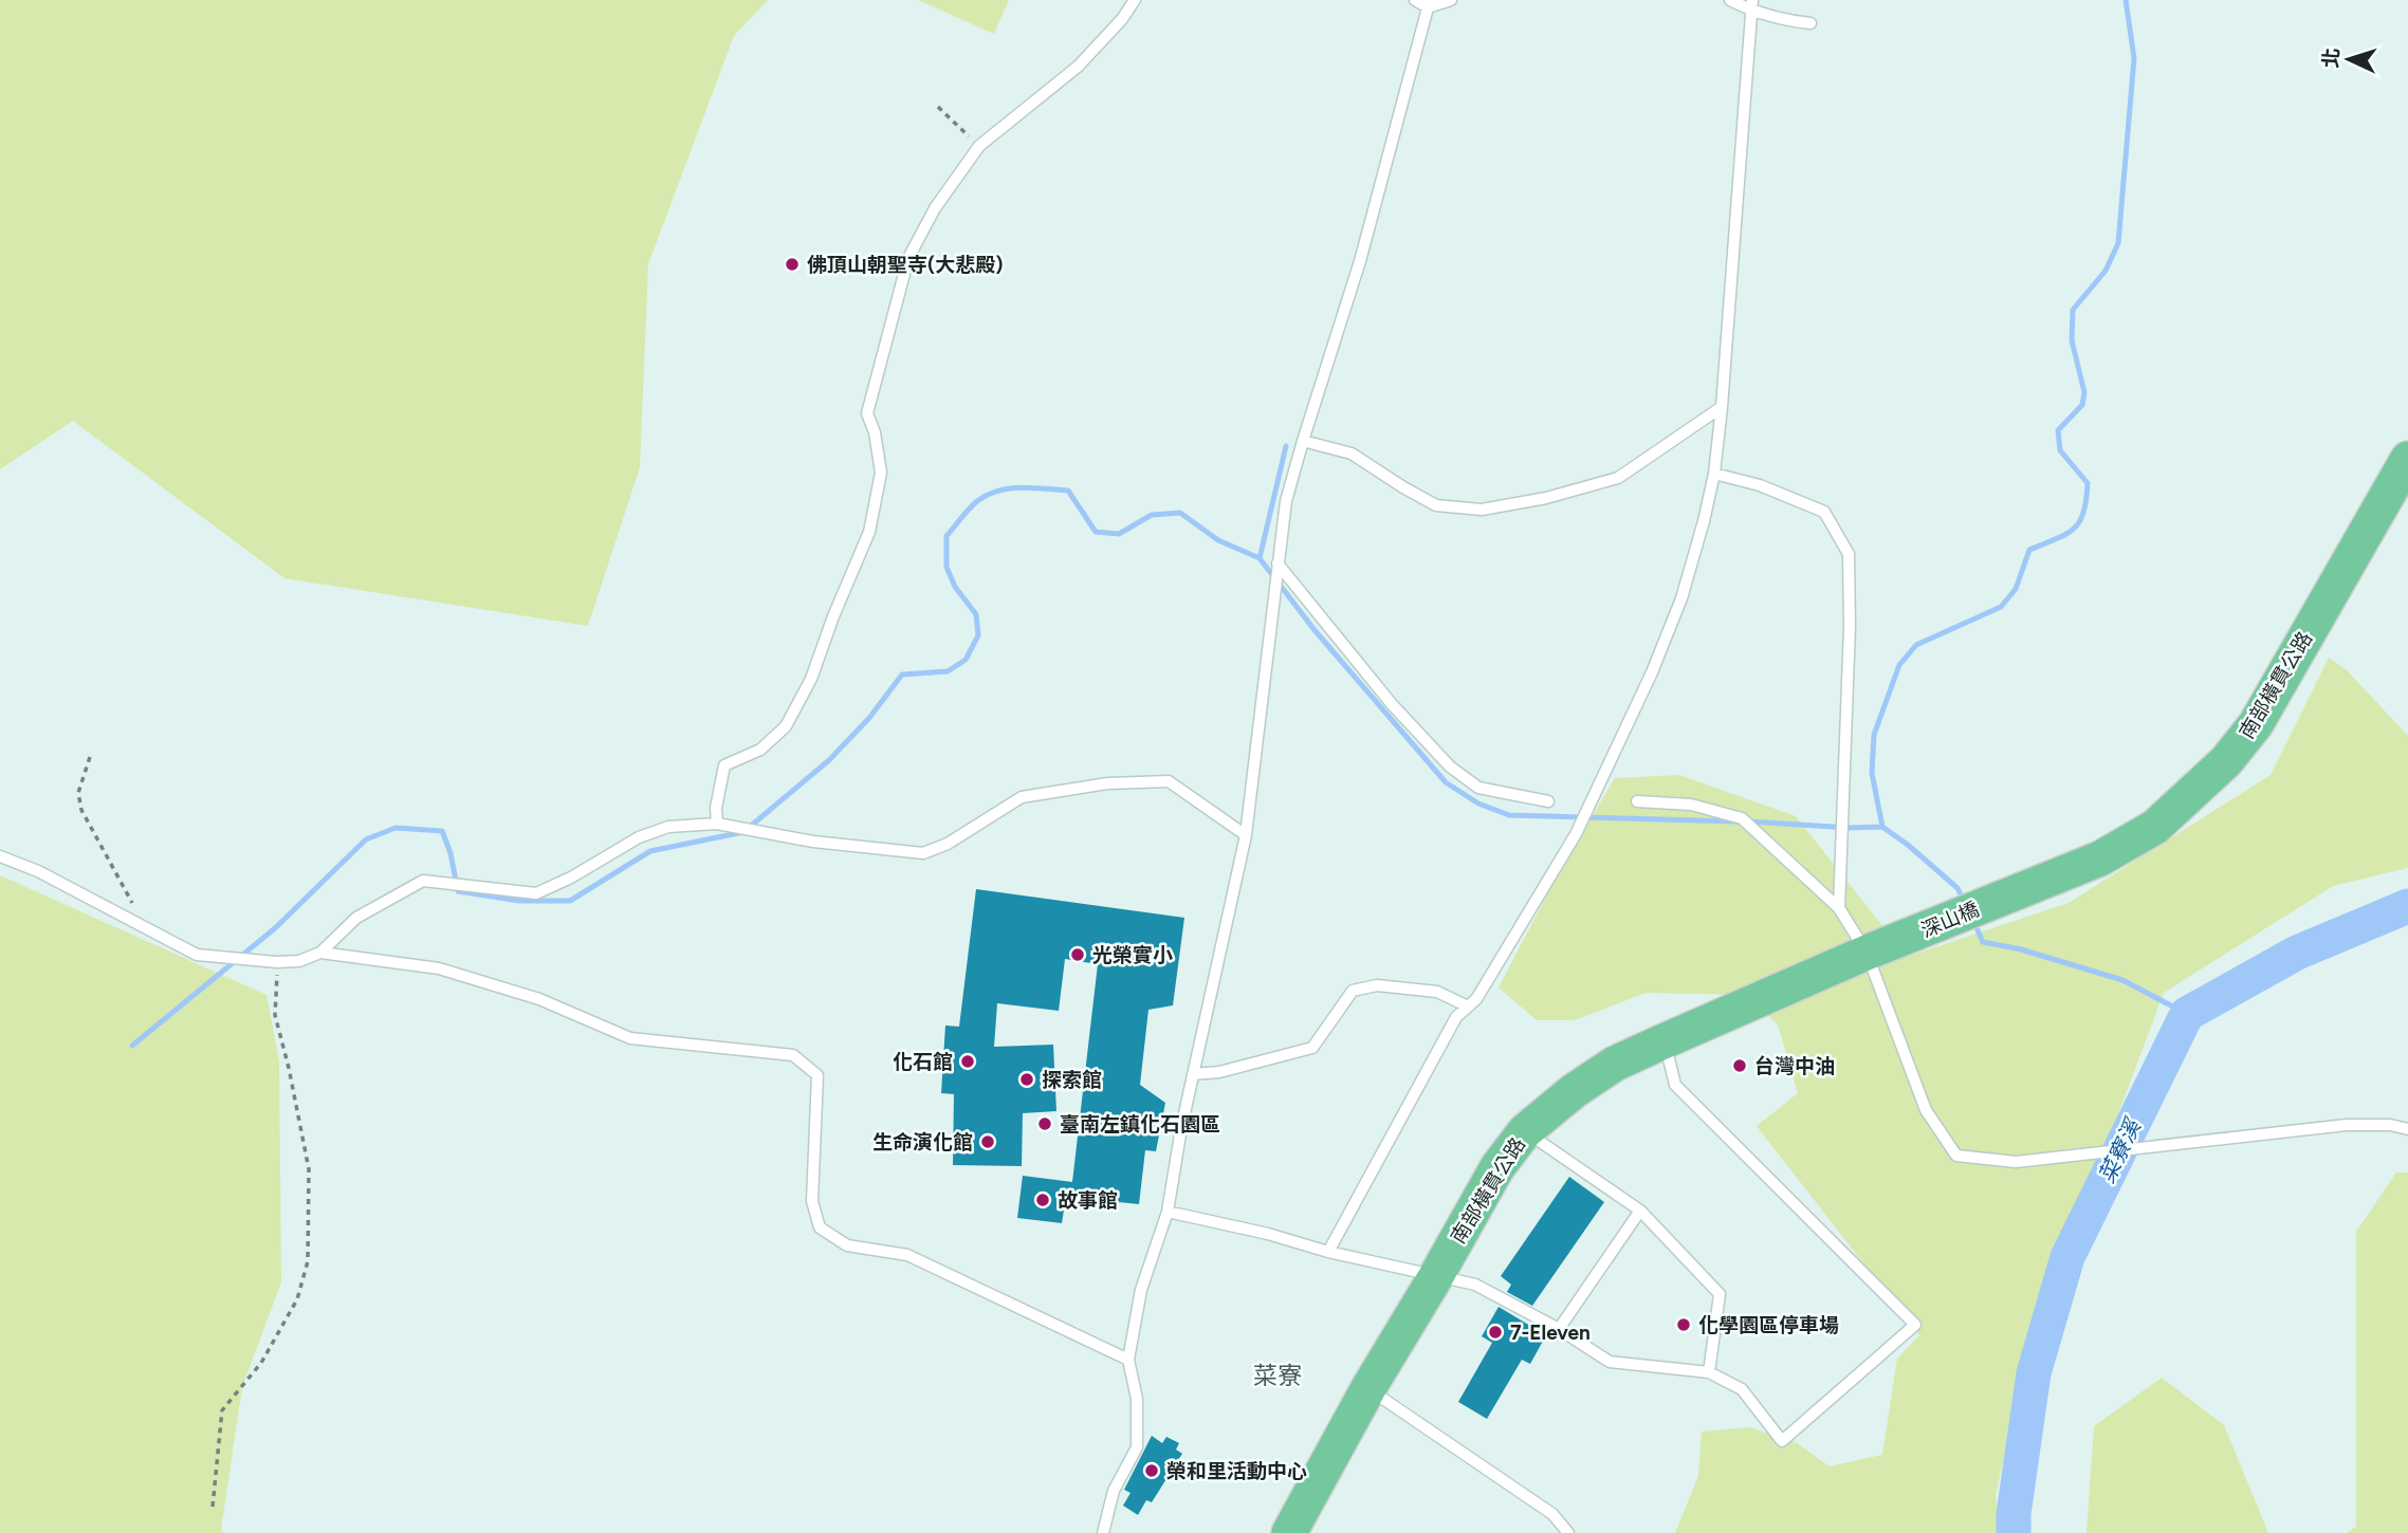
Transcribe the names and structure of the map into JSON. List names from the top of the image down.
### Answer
{
  "streets": {
    "main road": ["南部橫貫公路", "深山橋"]
  },
  "crossings": [
    ["南部橫貫公路", "深山橋"]
  ],
  "districts": ["菜寮"],
  "water": ["菜竂溪"],
  "places": [
    "佛頂山朝聖寺(大悲殿)",
    "光榮實小",
    "化石館",
    "台灣中油",
    "探索館",
    "臺南左鎮化石園區",
    "生命演化館",
    "故事館",
    "化學園區停車場",
    "7-Eleven",
    "榮和里活動中心"
  ],
  "north": "left"
}
